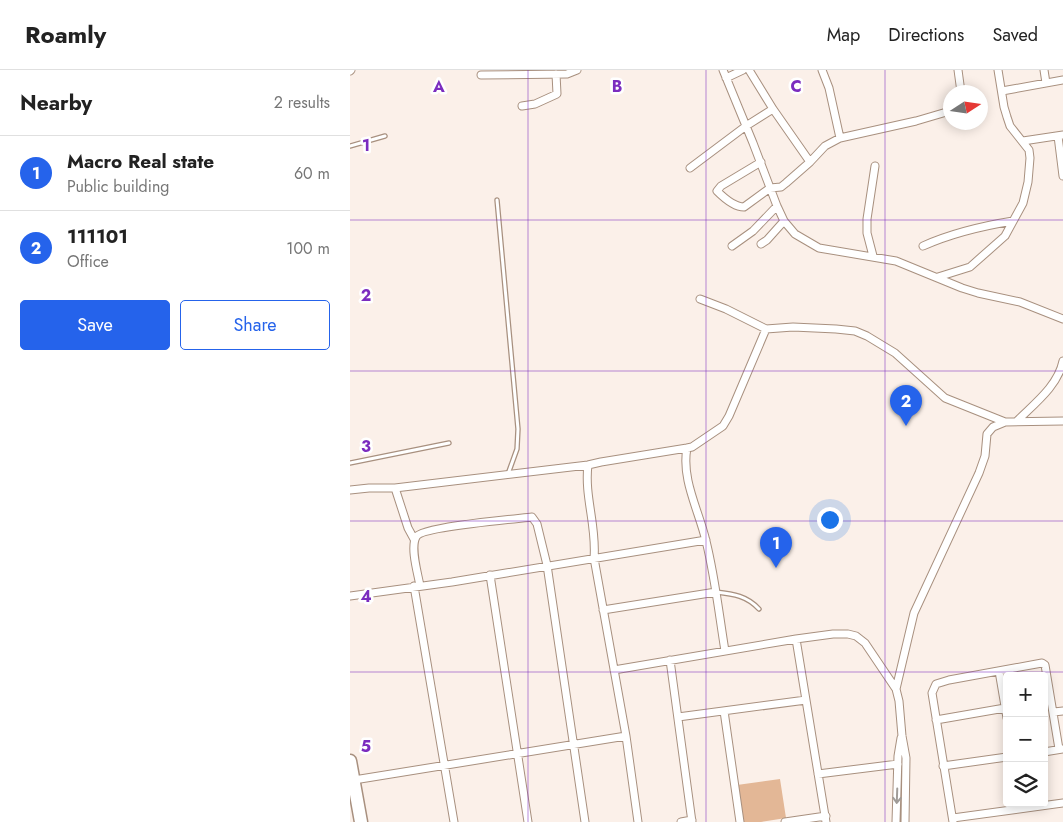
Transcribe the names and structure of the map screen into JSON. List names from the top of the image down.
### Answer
{
  "north": "right",
  "page": {
    "header": "Roamly",
    "nav": ["Map", "Directions", "Saved"],
    "heading": ["Nearby", "2 results"],
    "list": [
      {
        "mark": "1",
        "name": "Macro Real state",
        "note": "Public building",
        "value": "60 m"
      },
      {
        "mark": "2",
        "name": "111101",
        "note": "Office",
        "value": "100 m"
      }
    ],
    "buttons": ["Save", "Share"],
    "pins": ["2", "1"],
    "map_buttons": ["+", "−"]
  },
  "grid": {
    "columns": ["A", "B", "C"],
    "rows": [
      "1",
      "2",
      "3",
      "4",
      "5"
    ]
  }
}
